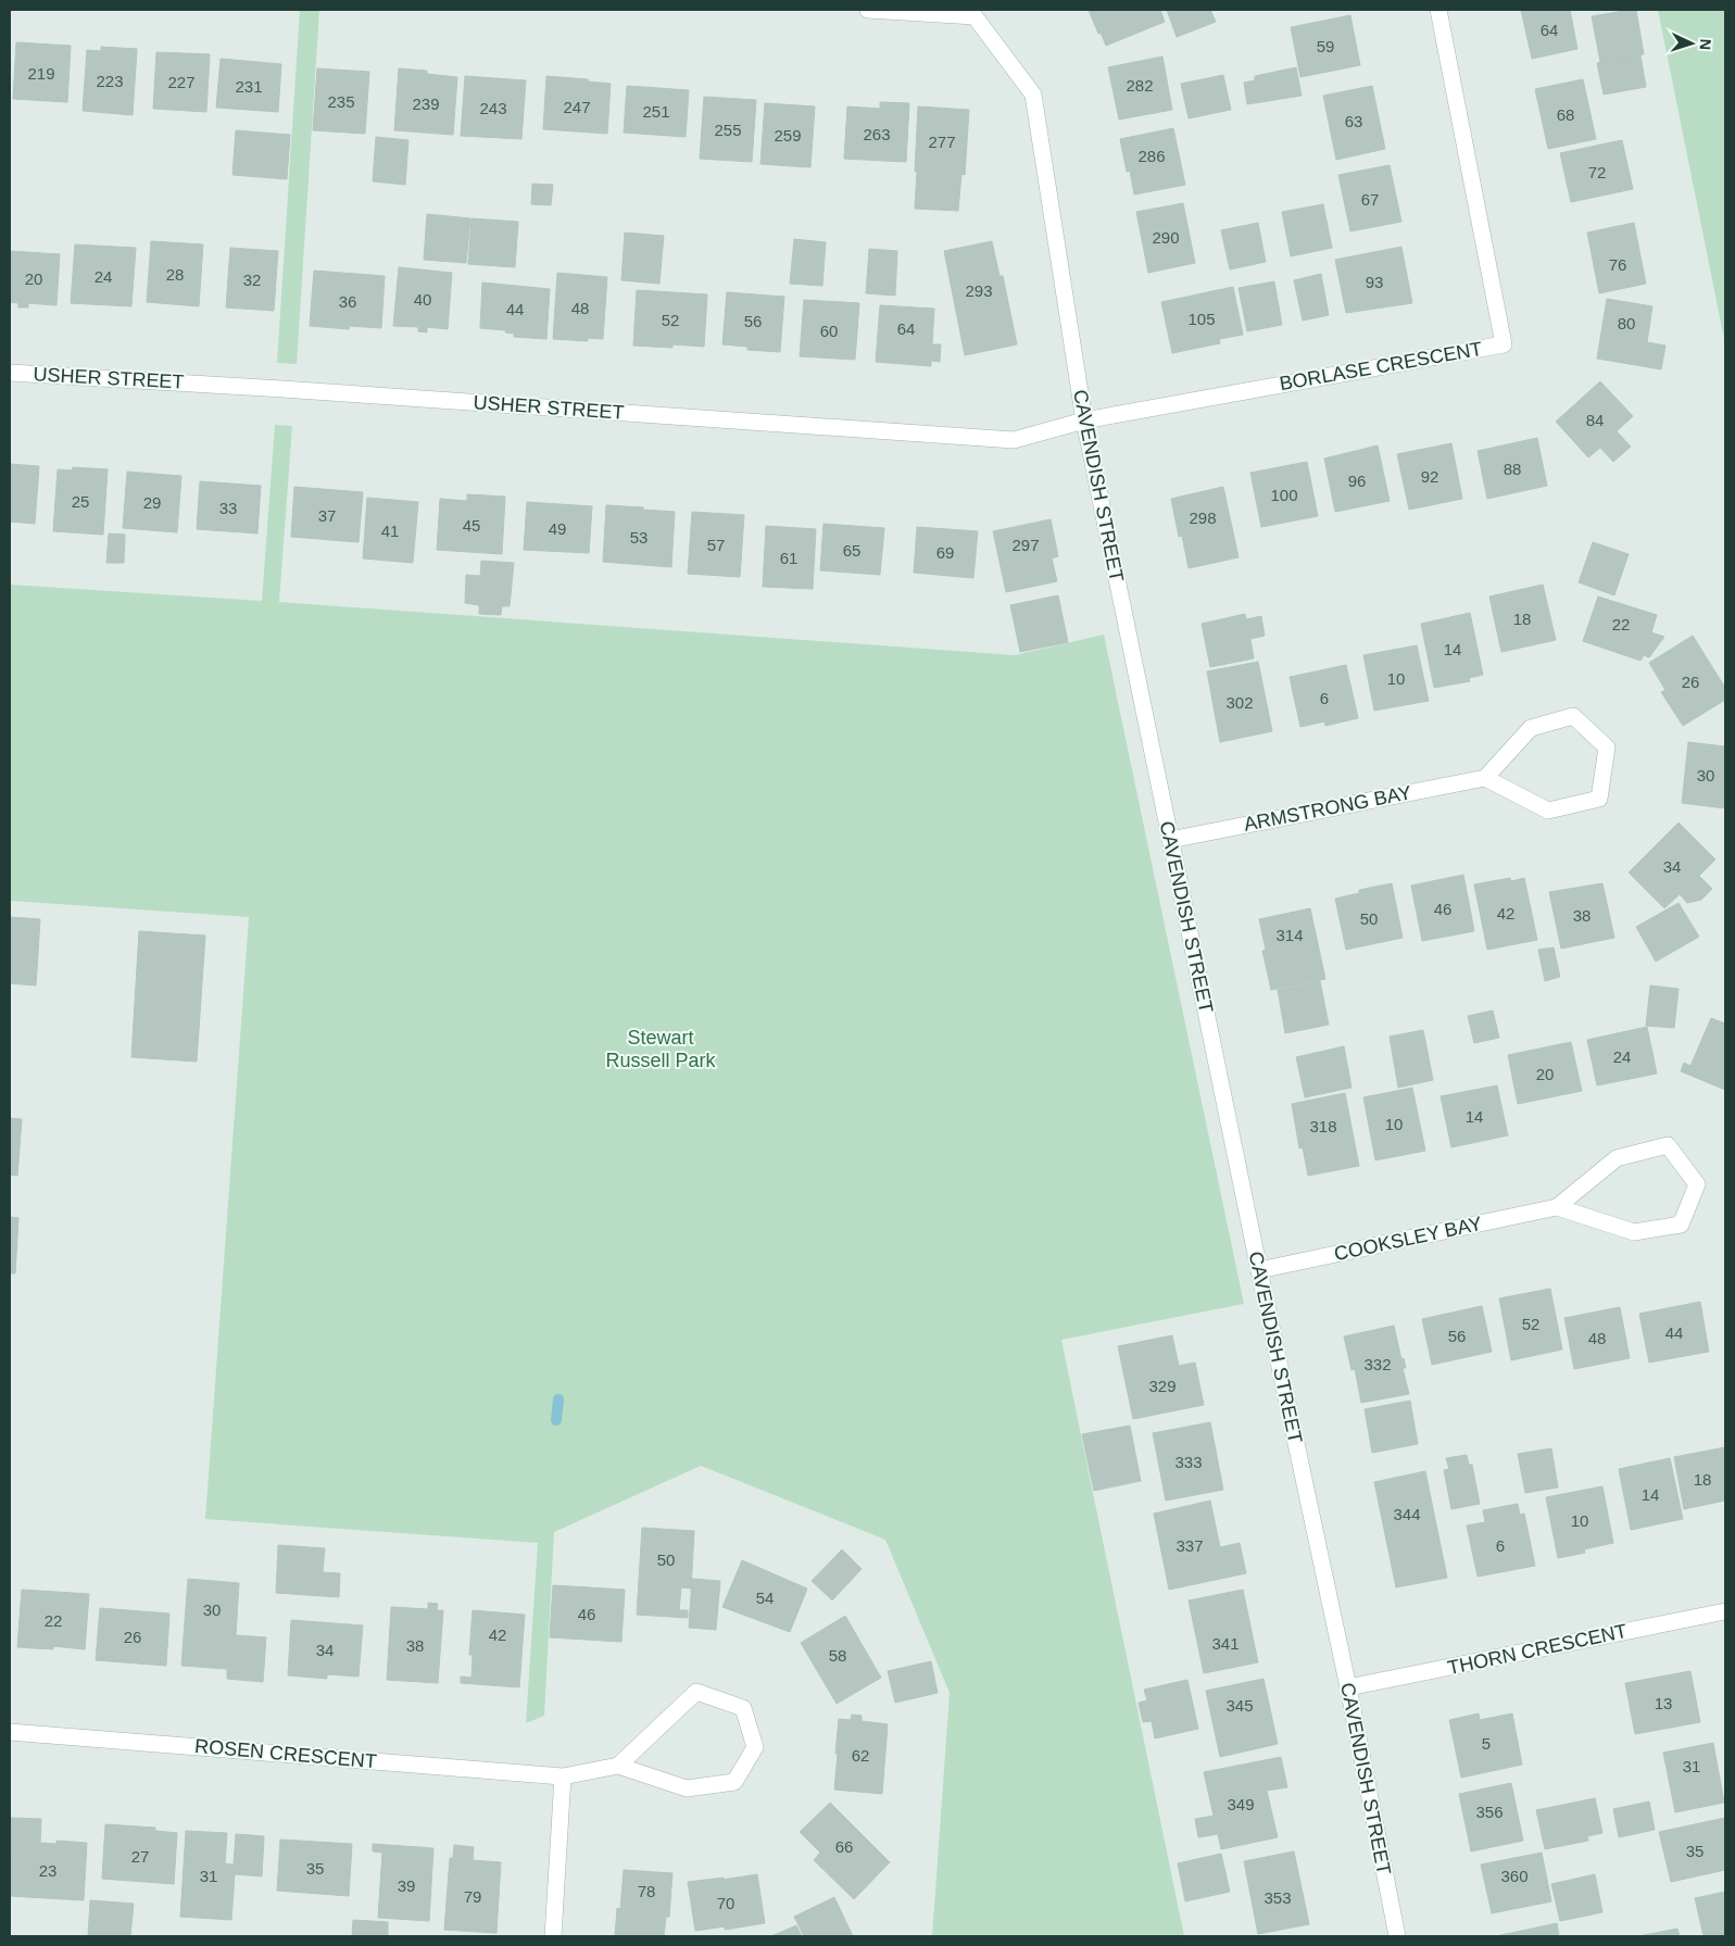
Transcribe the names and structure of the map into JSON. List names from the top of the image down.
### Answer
{
  "streets": {
    "street": [
      "BORLASE CRESCENT",
      "USHER STREET",
      "CAVENDISH STREET",
      "ARMSTRONG BAY",
      "COOKSLEY BAY",
      "THORN CRESCENT",
      "ROSEN CRESCENT"
    ]
  },
  "crossings": [
    ["BORLASE CRESCENT", "USHER STREET"],
    ["BORLASE CRESCENT", "CAVENDISH STREET"],
    ["USHER STREET", "CAVENDISH STREET"],
    ["CAVENDISH STREET", "ARMSTRONG BAY"],
    ["CAVENDISH STREET", "COOKSLEY BAY"],
    ["CAVENDISH STREET", "THORN CRESCENT"]
  ],
  "parks": ["Stewart Russell Park"],
  "house_numbers": [
    "64",
    "59",
    "219",
    "223",
    "227",
    "282",
    "231",
    "235",
    "239",
    "247",
    "243",
    "251",
    "68",
    "63",
    "255",
    "263",
    "259",
    "277",
    "286",
    "72",
    "67",
    "290",
    "76",
    "28",
    "24",
    "20",
    "32",
    "93",
    "293",
    "40",
    "36",
    "48",
    "44",
    "105",
    "52",
    "56",
    "80",
    "64",
    "60",
    "84",
    "88",
    "92",
    "96",
    "100",
    "25",
    "29",
    "33",
    "37",
    "298",
    "45",
    "49",
    "41",
    "53",
    "57",
    "297",
    "65",
    "69",
    "61",
    "18",
    "22",
    "14",
    "10",
    "26",
    "6",
    "302",
    "30",
    "34",
    "46",
    "42",
    "38",
    "50",
    "314",
    "24",
    "20",
    "14",
    "10",
    "318",
    "52",
    "44",
    "56",
    "48",
    "332",
    "329",
    "333",
    "18",
    "14",
    "344",
    "10",
    "337",
    "6",
    "50",
    "54",
    "30",
    "46",
    "22",
    "42",
    "26",
    "341",
    "38",
    "34",
    "58",
    "13",
    "345",
    "5",
    "62",
    "31",
    "349",
    "356",
    "66",
    "35",
    "27",
    "35",
    "23",
    "31",
    "360",
    "39",
    "78",
    "79",
    "353",
    "70"
  ],
  "north": "right"
}
